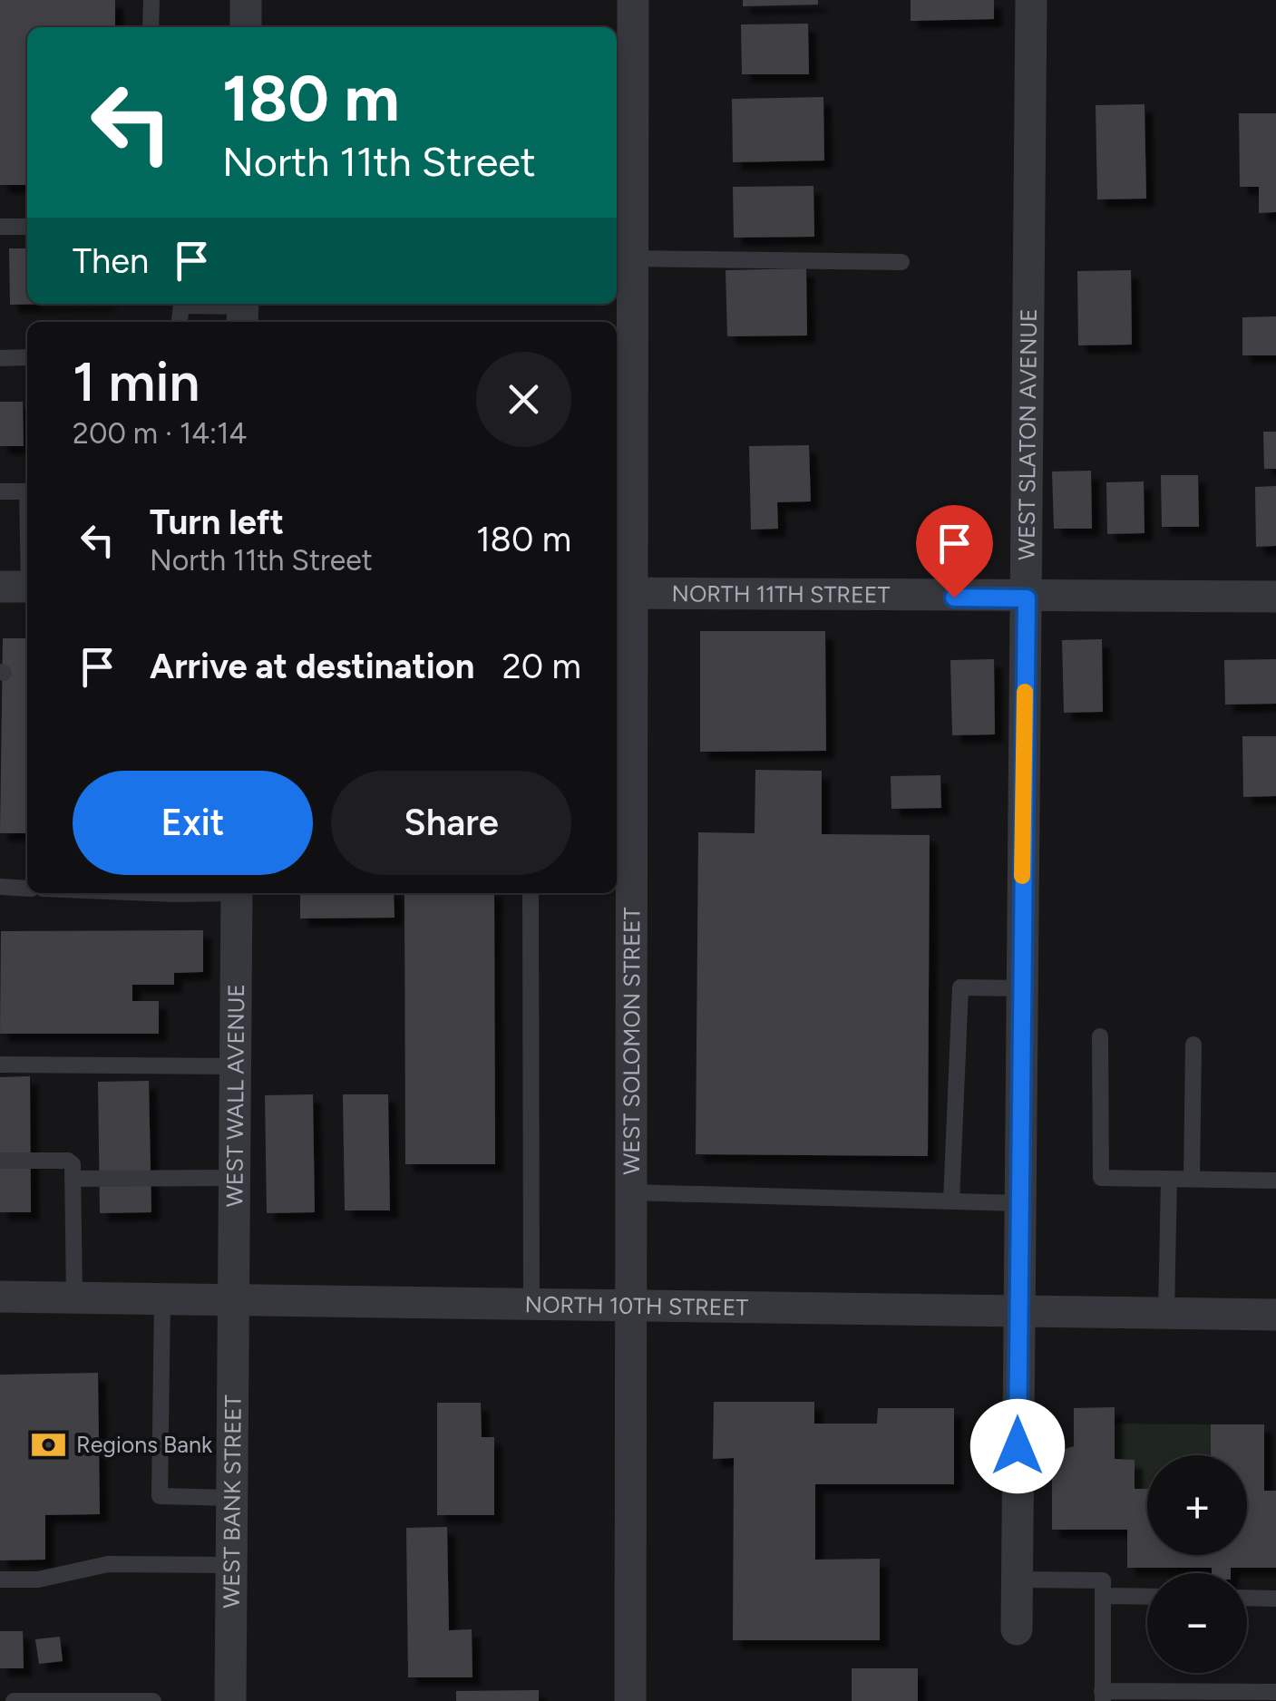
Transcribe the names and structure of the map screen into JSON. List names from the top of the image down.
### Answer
{
  "streets": {
    "street": [
      "WEST SLATON AVENUE",
      "NORTH 11TH STREET",
      "WEST SOLOMON STREET",
      "WEST WALL AVENUE",
      "NORTH 10TH STREET",
      "WEST BANK STREET"
    ]
  },
  "crossings": [
    ["WEST SLATON AVENUE", "NORTH 11TH STREET"],
    ["WEST SLATON AVENUE", "NORTH 10TH STREET"],
    ["NORTH 11TH STREET", "WEST SOLOMON STREET"],
    ["WEST SOLOMON STREET", "NORTH 10TH STREET"],
    ["WEST WALL AVENUE", "NORTH 10TH STREET"],
    ["WEST WALL AVENUE", "WEST BANK STREET"],
    ["NORTH 10TH STREET", "WEST BANK STREET"]
  ],
  "places": {
    "bank": ["Regions Bank"]
  },
  "page": {
    "turn": ["180 m", "North 11th Street"],
    "then": "Then",
    "heading": ["1 min", "200 m · 14:14"],
    "list": [
      {
        "name": "Turn left",
        "note": "North 11th Street",
        "value": "180 m"
      },
      {
        "name": "Arrive at destination",
        "value": "20 m"
      }
    ],
    "buttons": ["Exit", "Share"],
    "map_buttons": ["+", "−"]
  }
}
